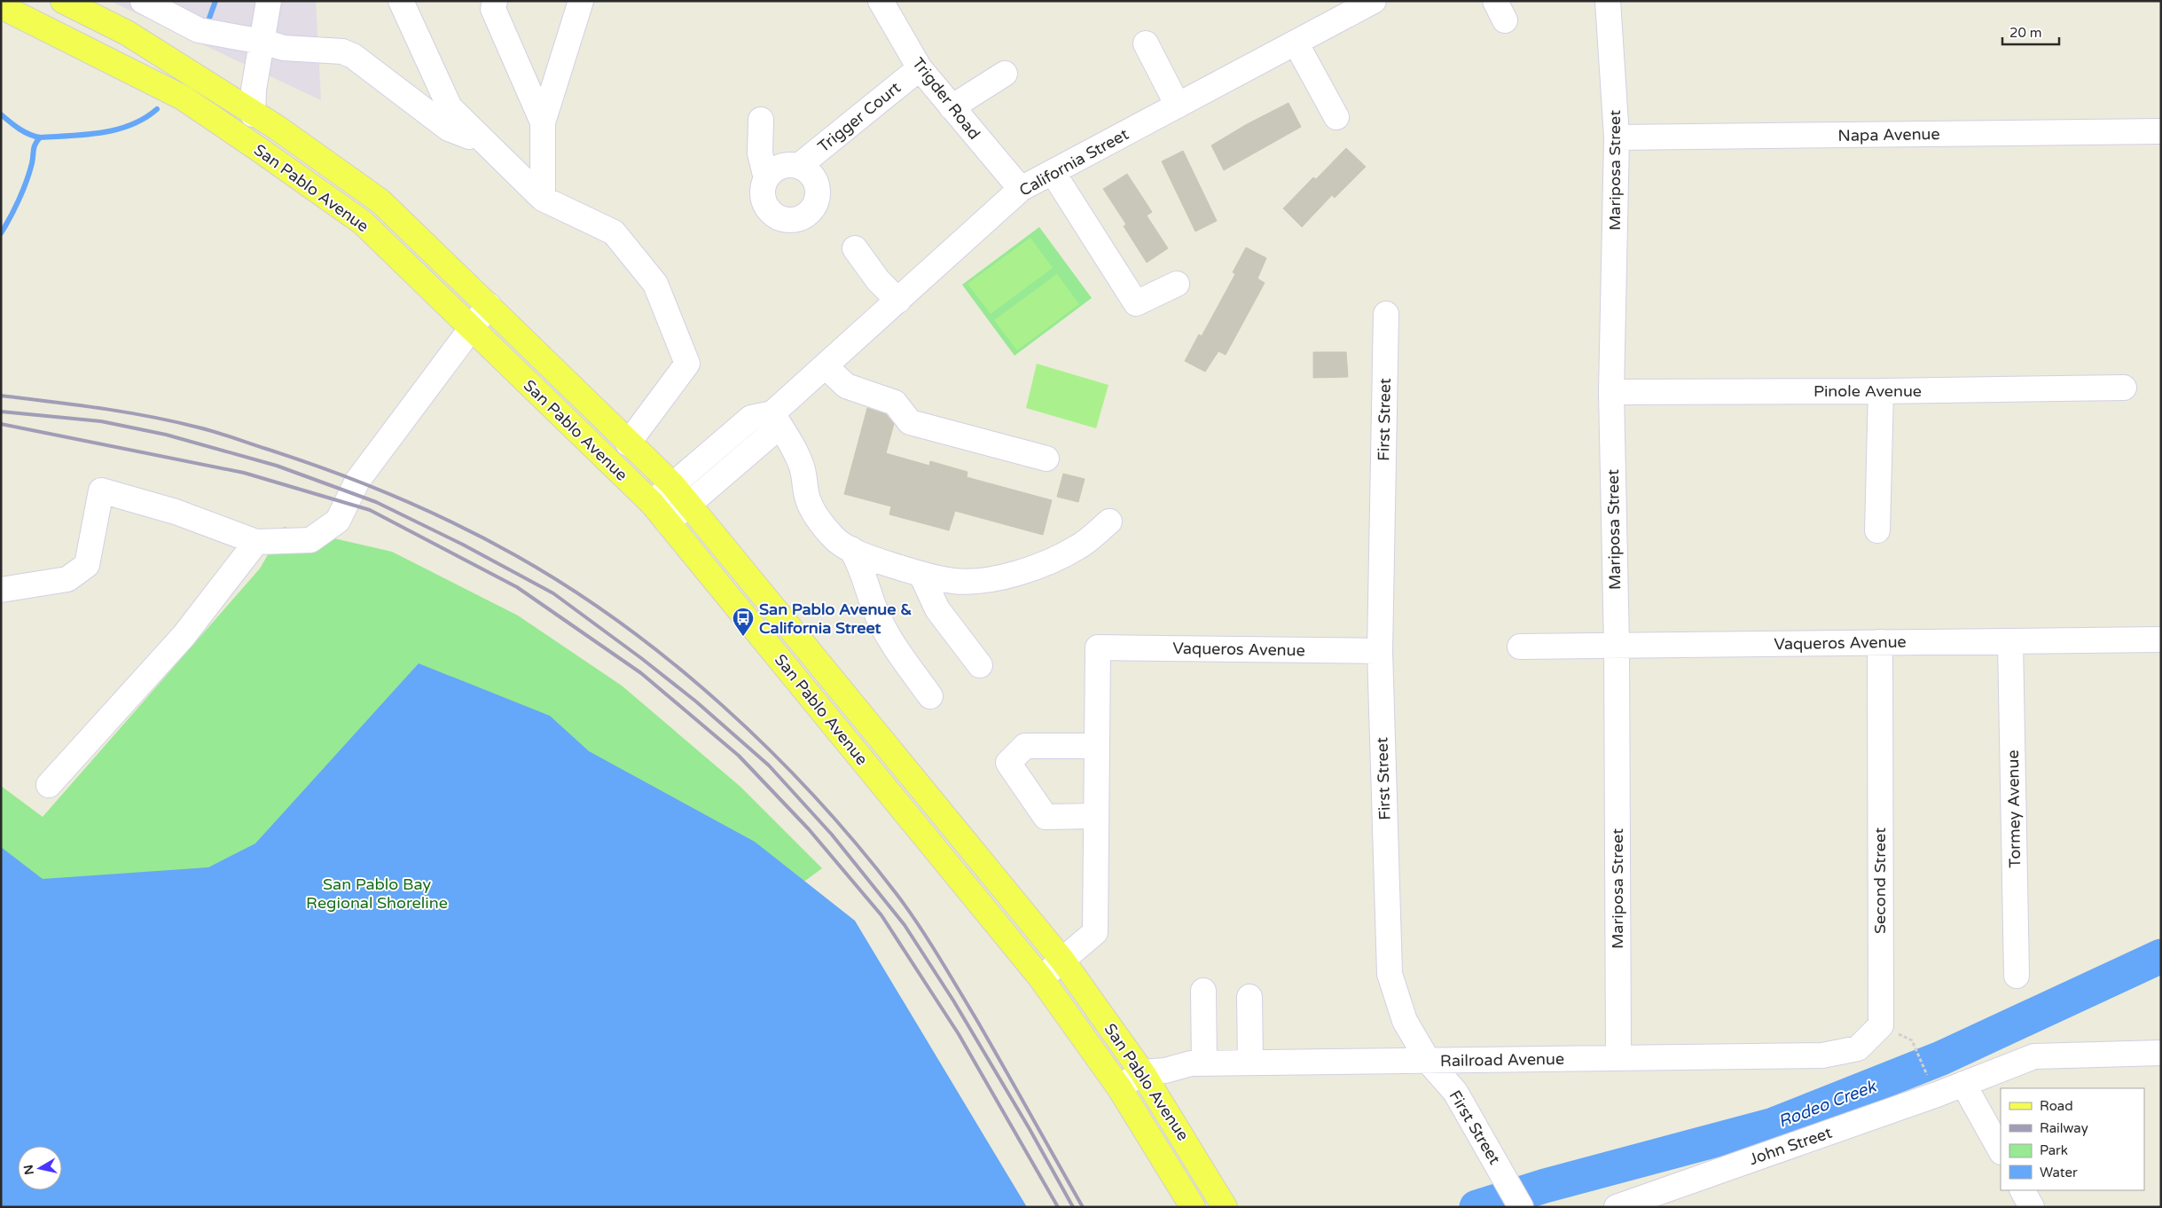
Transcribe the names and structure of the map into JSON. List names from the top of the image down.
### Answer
{
  "streets": {
    "main road": ["San Pablo Avenue"],
    "street": [
      "Trigder Road",
      "Trigger Court",
      "Napa Avenue",
      "California Street",
      "Mariposa Street",
      "Pinole Avenue",
      "First Street",
      "Vaqueros Avenue",
      "Tormey Avenue",
      "Second Street",
      "Railroad Avenue",
      "John Street"
    ]
  },
  "crossings": [
    ["Trigder Road", "Trigger Court"],
    ["Trigder Road", "California Street"],
    ["Napa Avenue", "Mariposa Street"],
    ["California Street", "San Pablo Avenue"],
    ["Mariposa Street", "Pinole Avenue"],
    ["Mariposa Street", "Vaqueros Avenue"],
    ["Mariposa Street", "Railroad Avenue"],
    ["San Pablo Avenue", "Railroad Avenue"],
    ["First Street", "Vaqueros Avenue"],
    ["First Street", "Railroad Avenue"],
    ["Vaqueros Avenue", "Tormey Avenue"],
    ["Vaqueros Avenue", "Second Street"],
    ["Second Street", "Railroad Avenue"]
  ],
  "water": ["Rodeo Creek"],
  "parks": ["San Pablo Bay Regional Shoreline"],
  "places": {
    "bus stop": ["San Pablo Avenue & California Street"]
  },
  "legend": [
    "Road",
    "Railway",
    "Park",
    "Water"
  ],
  "scale_bar": "20 m",
  "north": "left"
}
